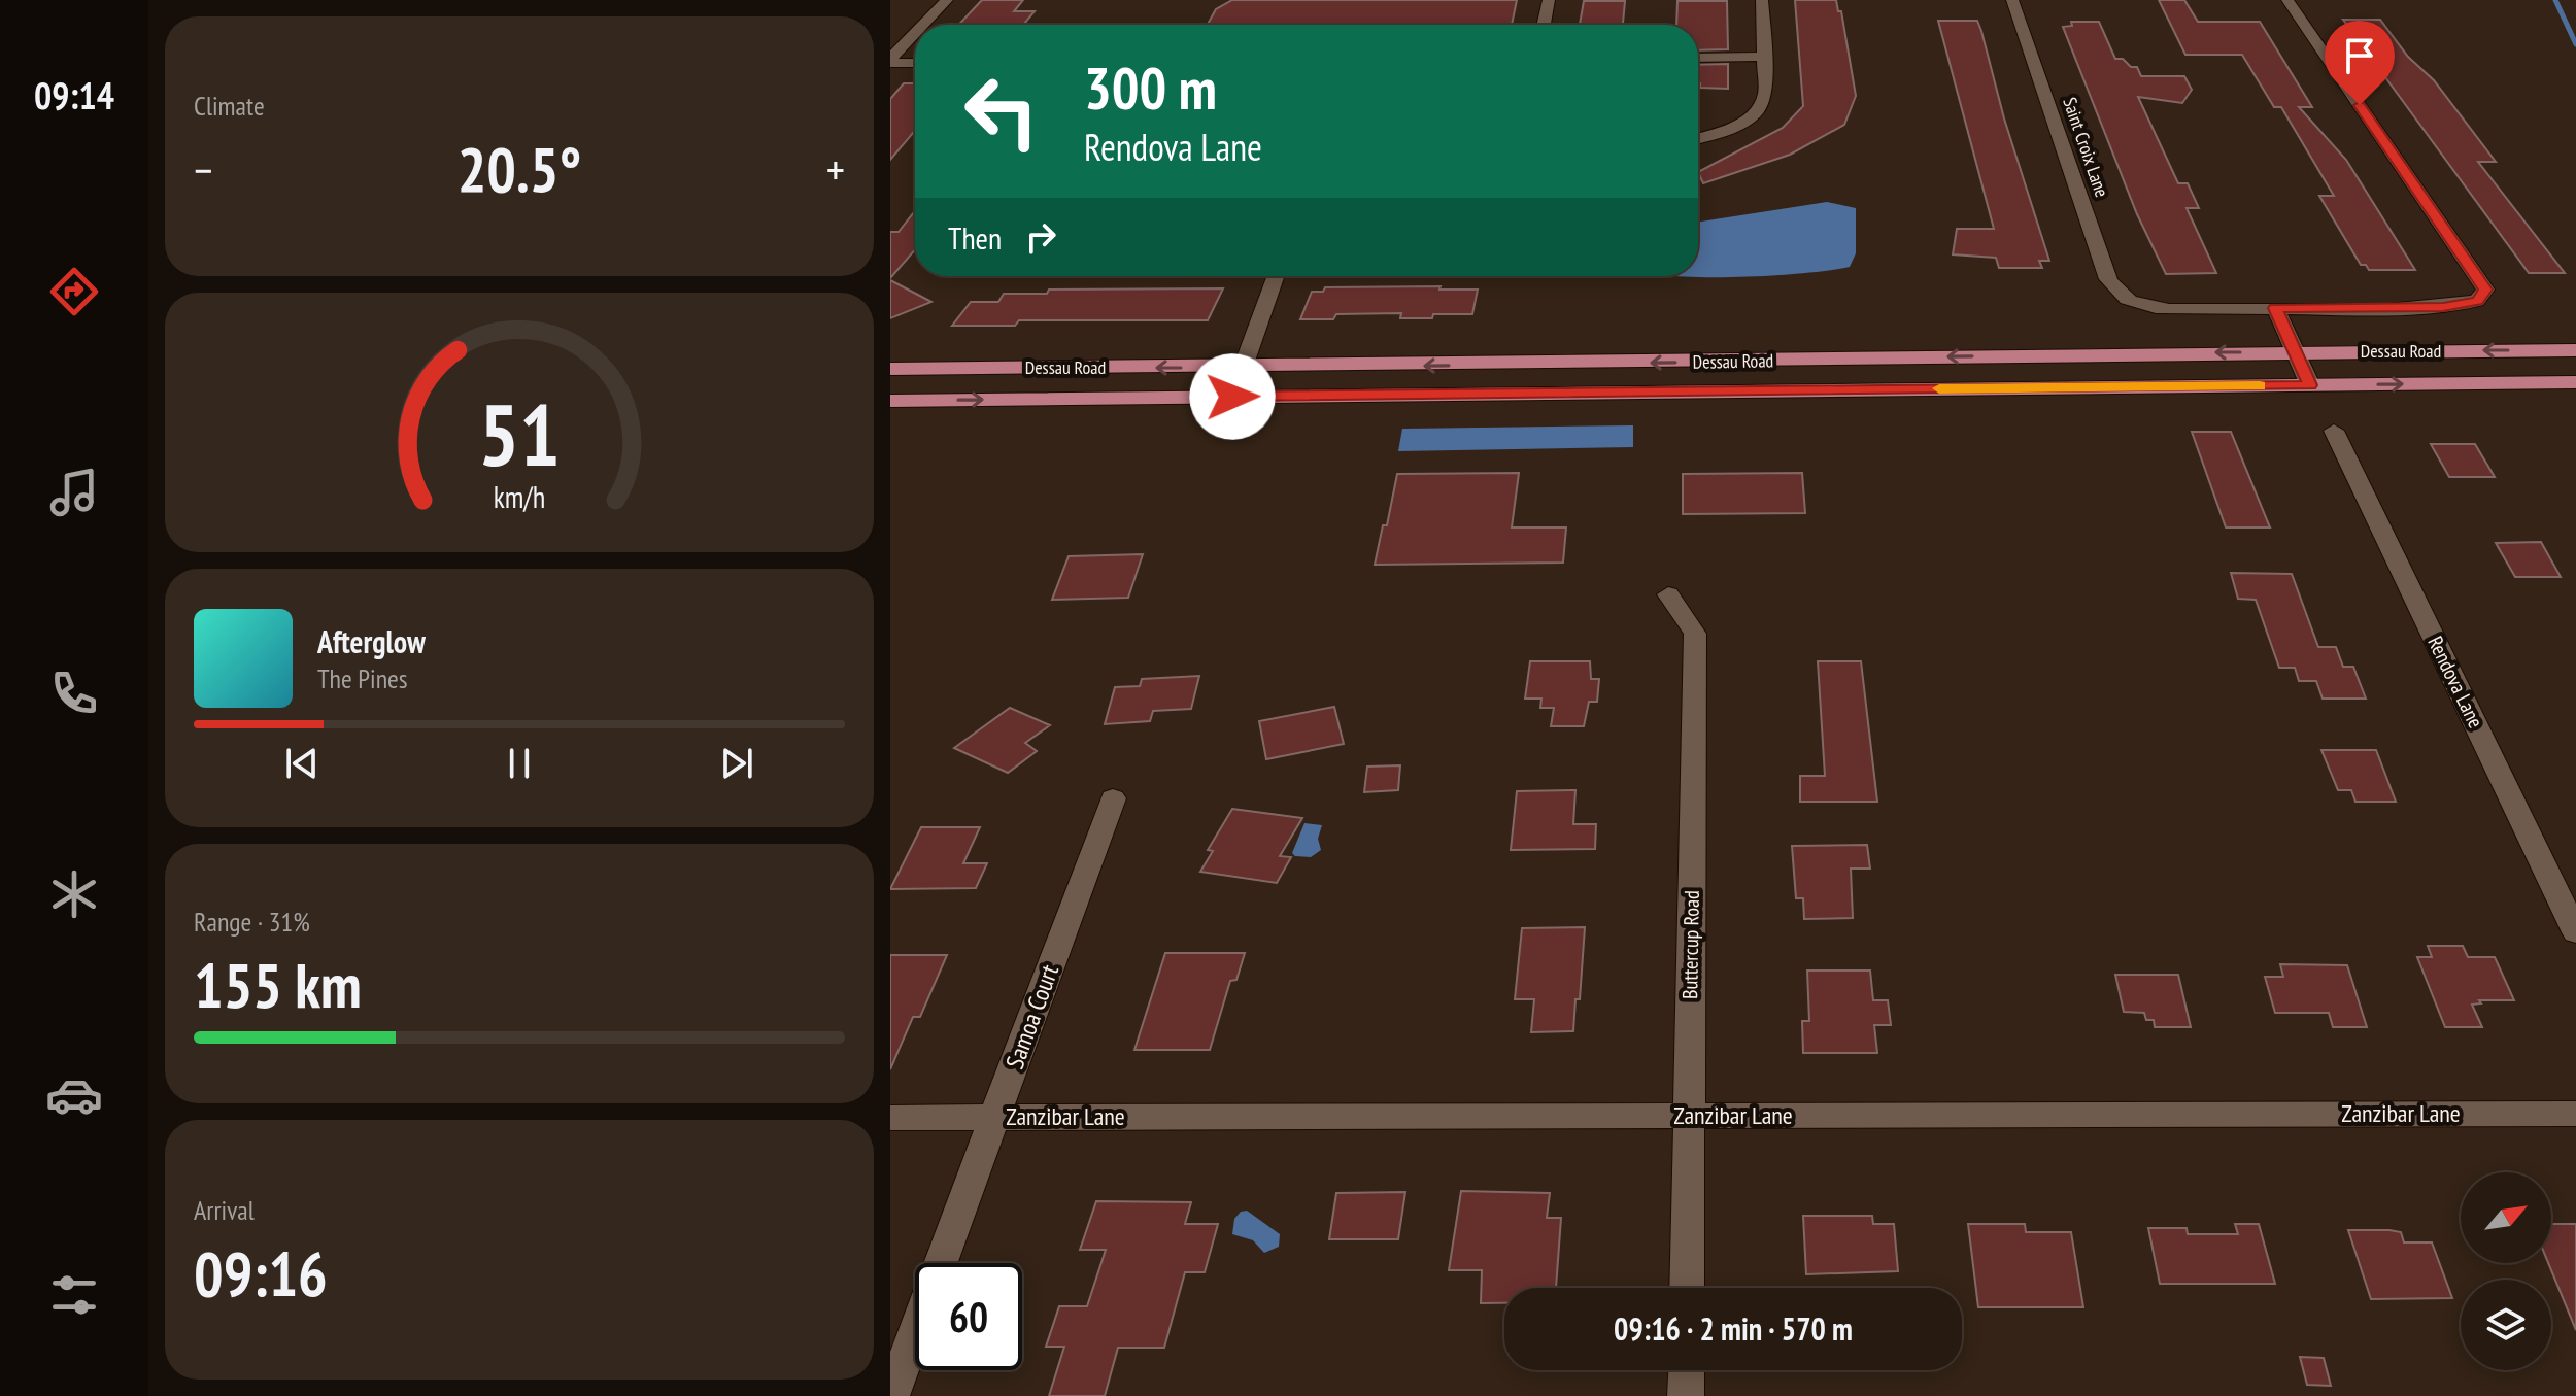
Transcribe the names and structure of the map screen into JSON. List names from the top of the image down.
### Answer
{
  "streets": {
    "main road": ["Dessau Road"],
    "street": [
      "Saint Croix Lane",
      "Rendova Lane",
      "Buttercup Road",
      "Samoa Court",
      "Zanzibar Lane"
    ]
  },
  "crossings": [
    ["Buttercup Road", "Zanzibar Lane"],
    ["Samoa Court", "Zanzibar Lane"]
  ],
  "north": "top right",
  "page": {
    "tabs": "09:14",
    "tile": [
      "Climate",
      ["Range · 31%", "155 km"],
      ["Arrival", "09:16"]
    ],
    "turn": ["300 m", "Rendova Lane"],
    "heat": ["−", "20.5°", "+"],
    "then": "Then",
    "song": ["Afterglow", "The Pines"],
    "limit": "60",
    "trip": "09:16 · 2 min · 570 m",
    "gauge": ["51", "km/h"]
  }
}
